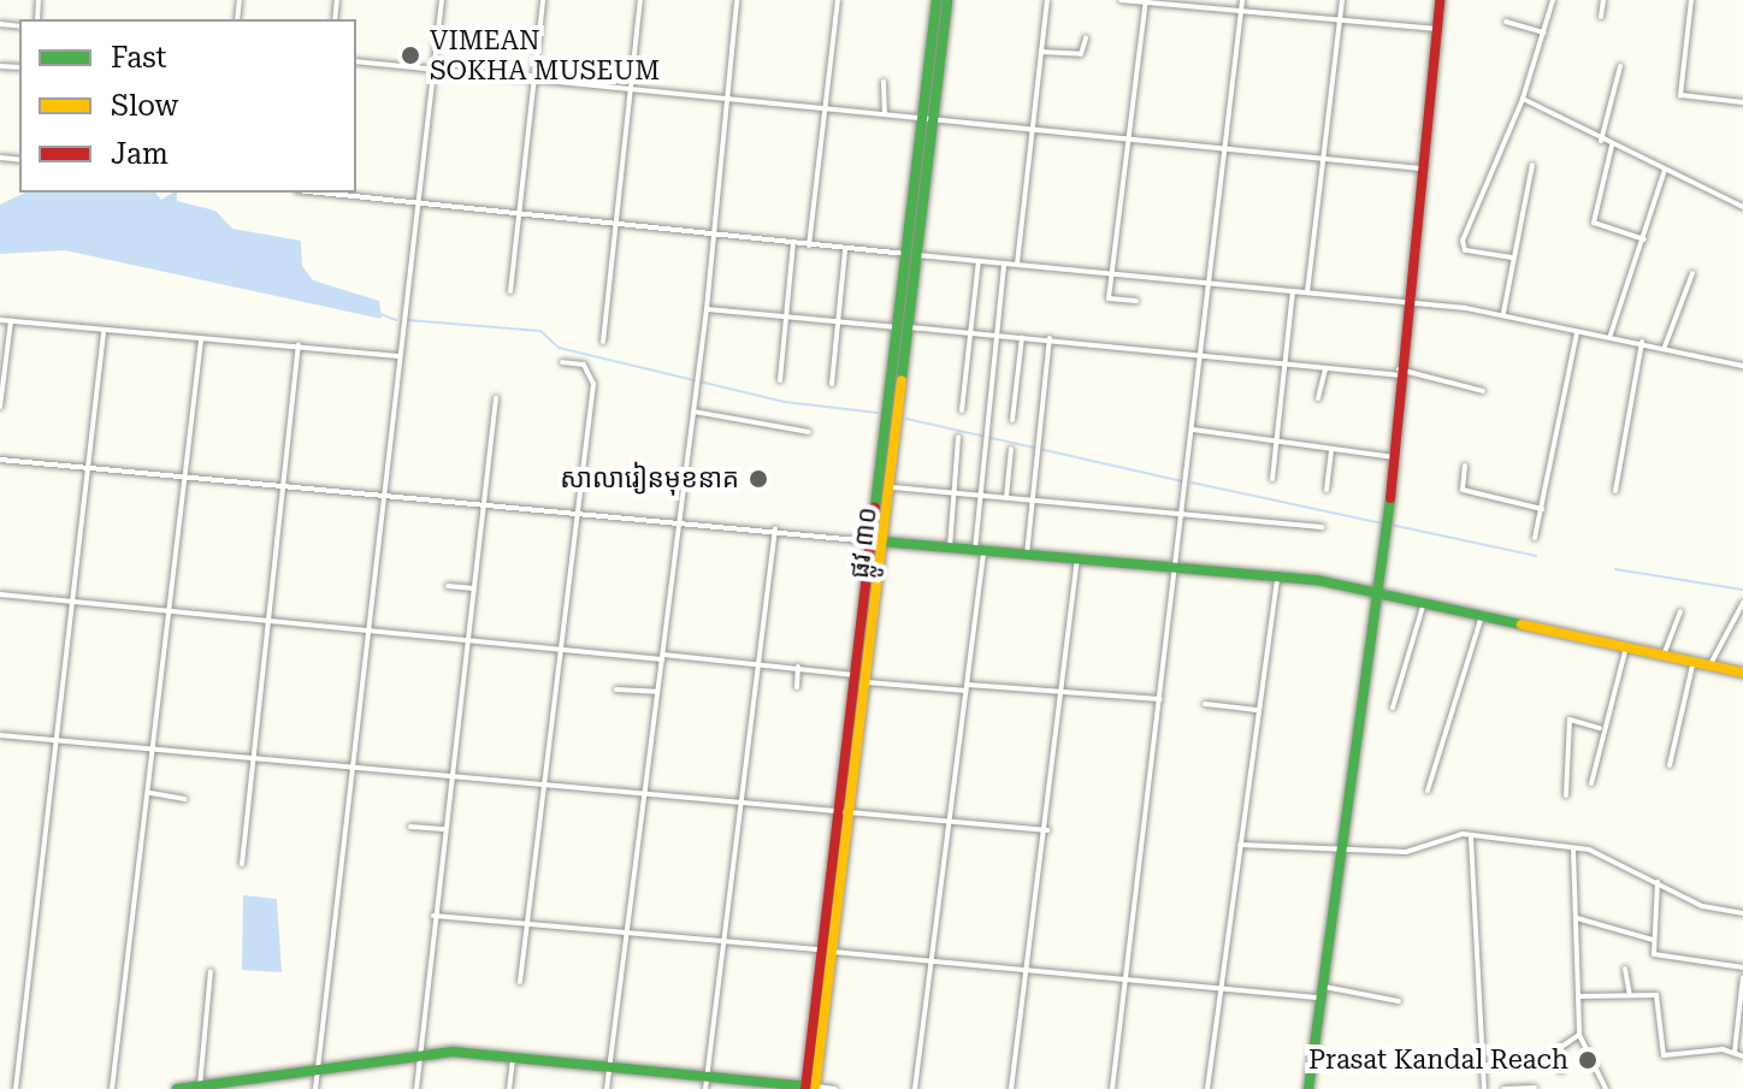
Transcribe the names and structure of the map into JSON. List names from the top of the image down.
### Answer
{
  "streets": {
    "street": ["ផ្លូវ ៣០"]
  },
  "places": ["VIMEAN SOKHA MUSEUM", "សាលារៀនមុខនាគ", "Prasat Kandal Reach"],
  "legend": ["Fast", "Slow", "Jam"]
}
